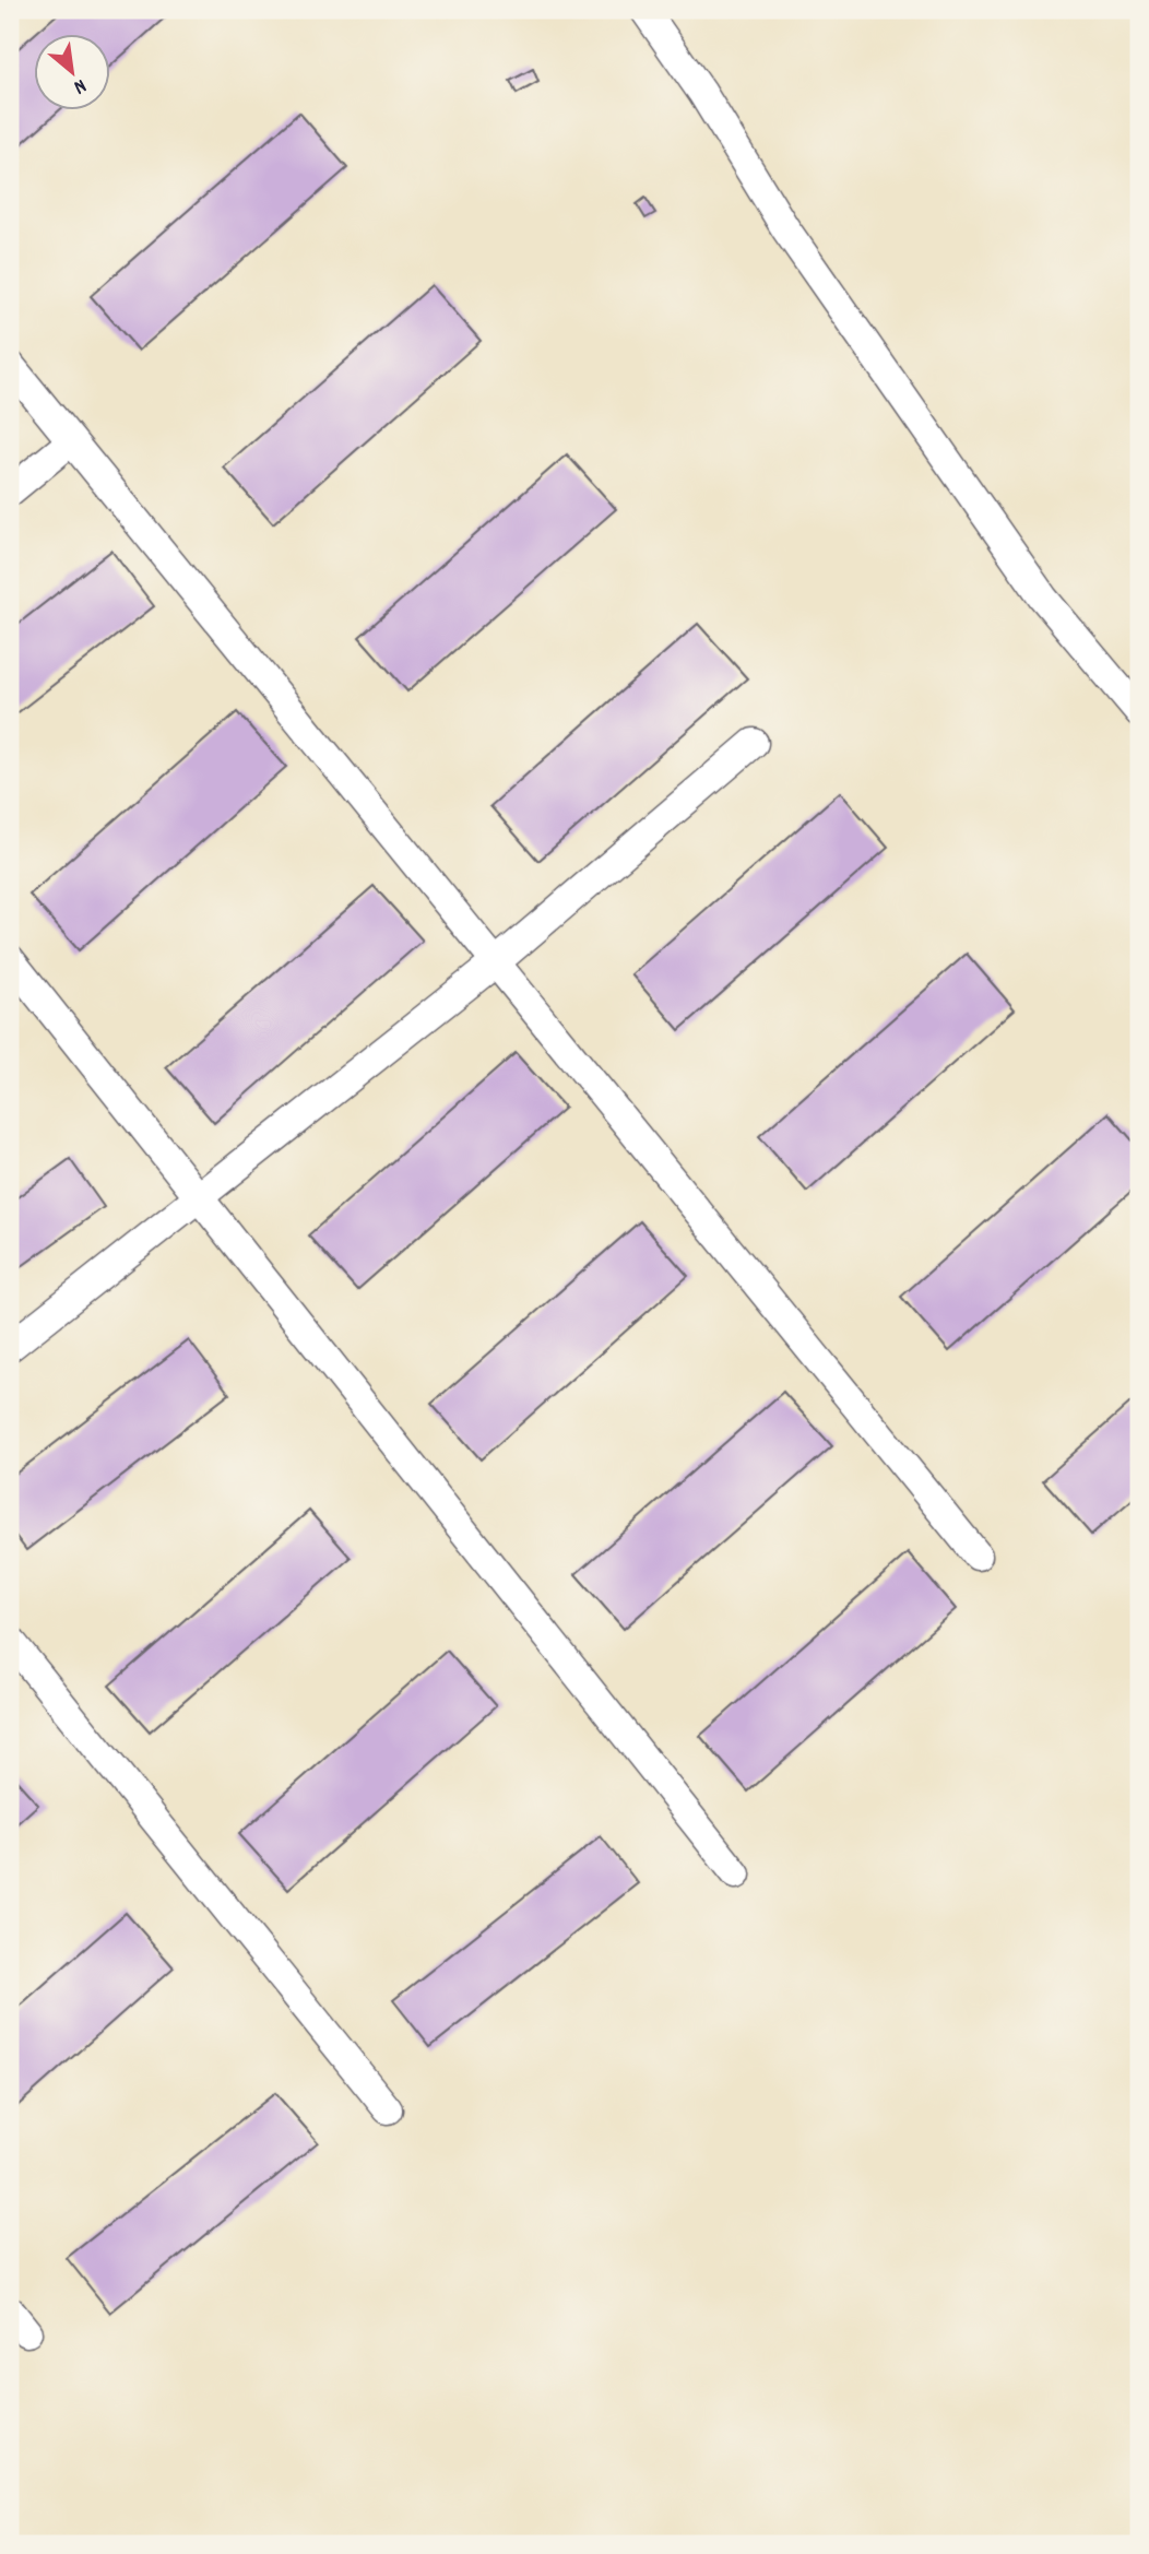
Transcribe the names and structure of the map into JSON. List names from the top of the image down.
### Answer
{
  "north": "bottom right"
}
